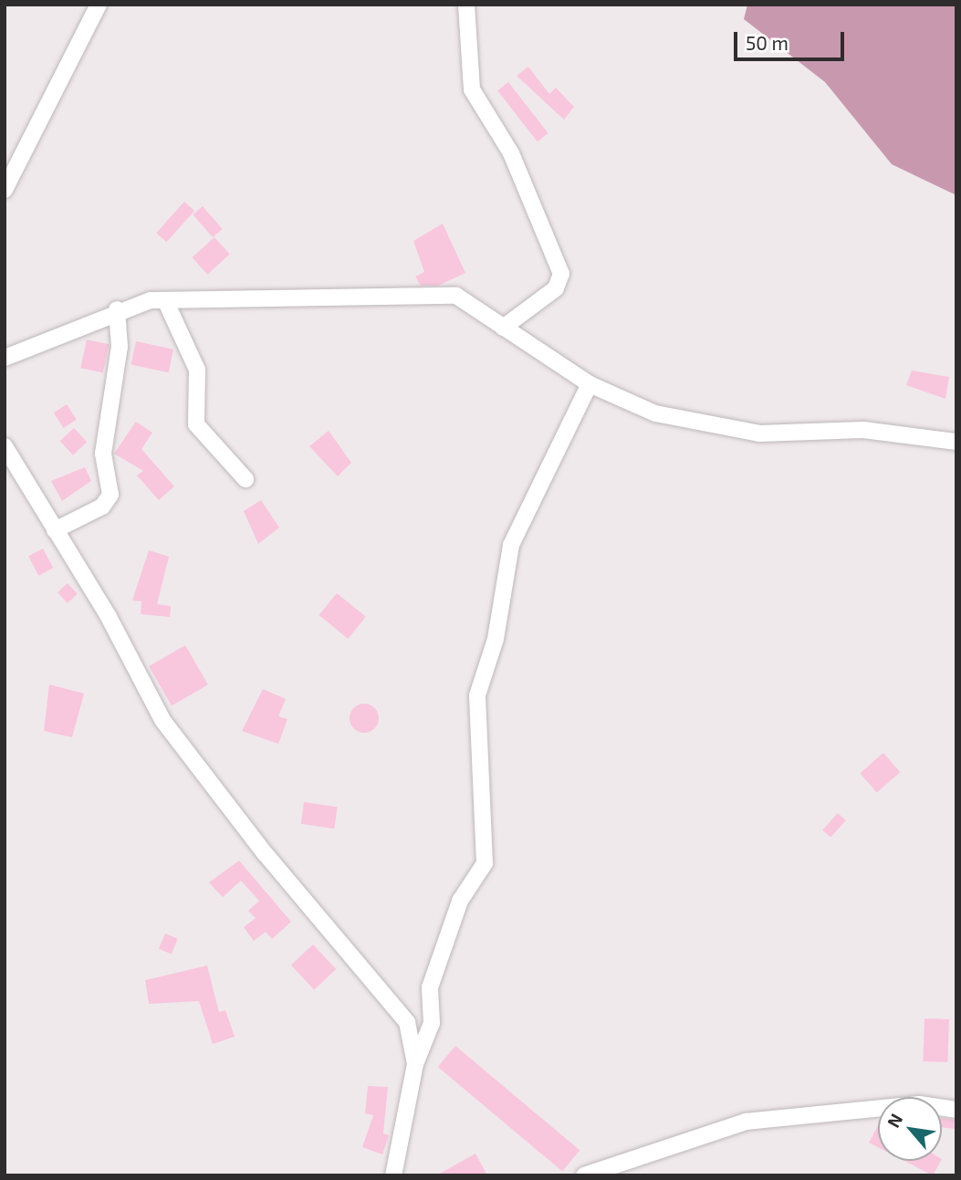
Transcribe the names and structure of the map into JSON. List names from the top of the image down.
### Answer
{
  "scale_bar": "50 m",
  "north": "top left"
}
